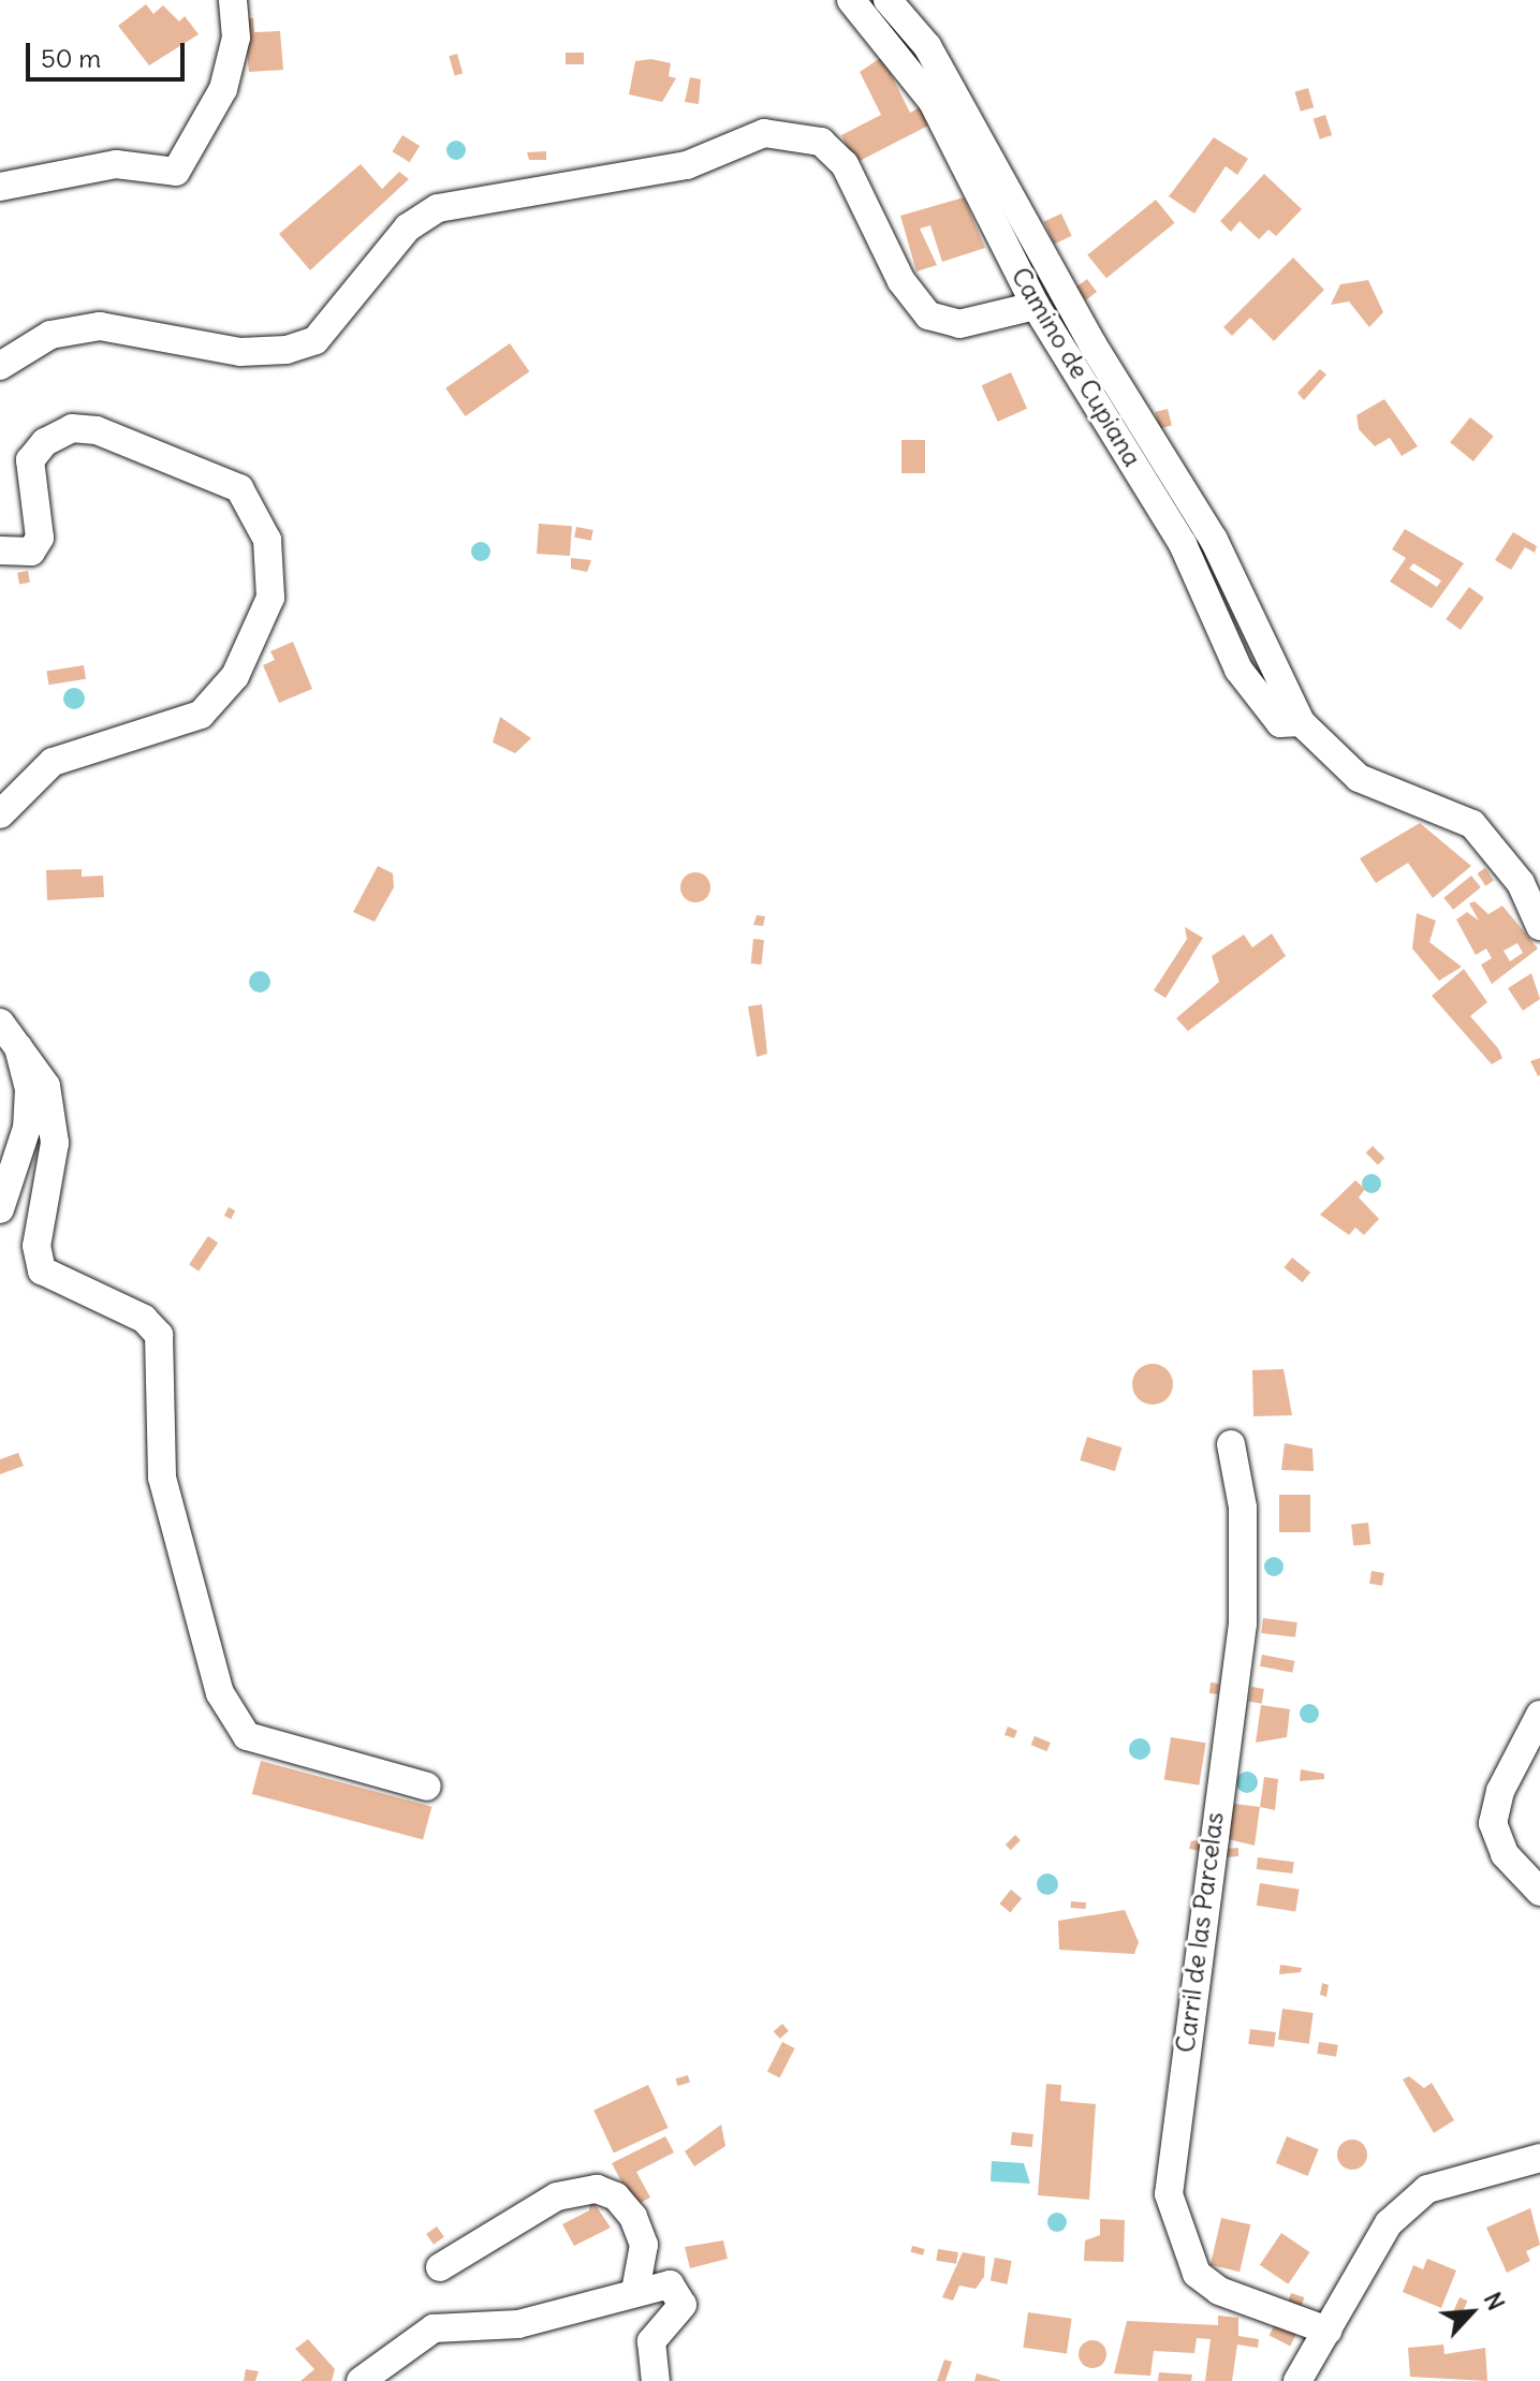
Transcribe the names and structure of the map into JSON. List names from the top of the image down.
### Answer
{
  "streets": {
    "street": ["Camino de Cupiana", "Carril de las Parcelas"]
  },
  "scale_bar": "50 m",
  "north": "top right"
}
